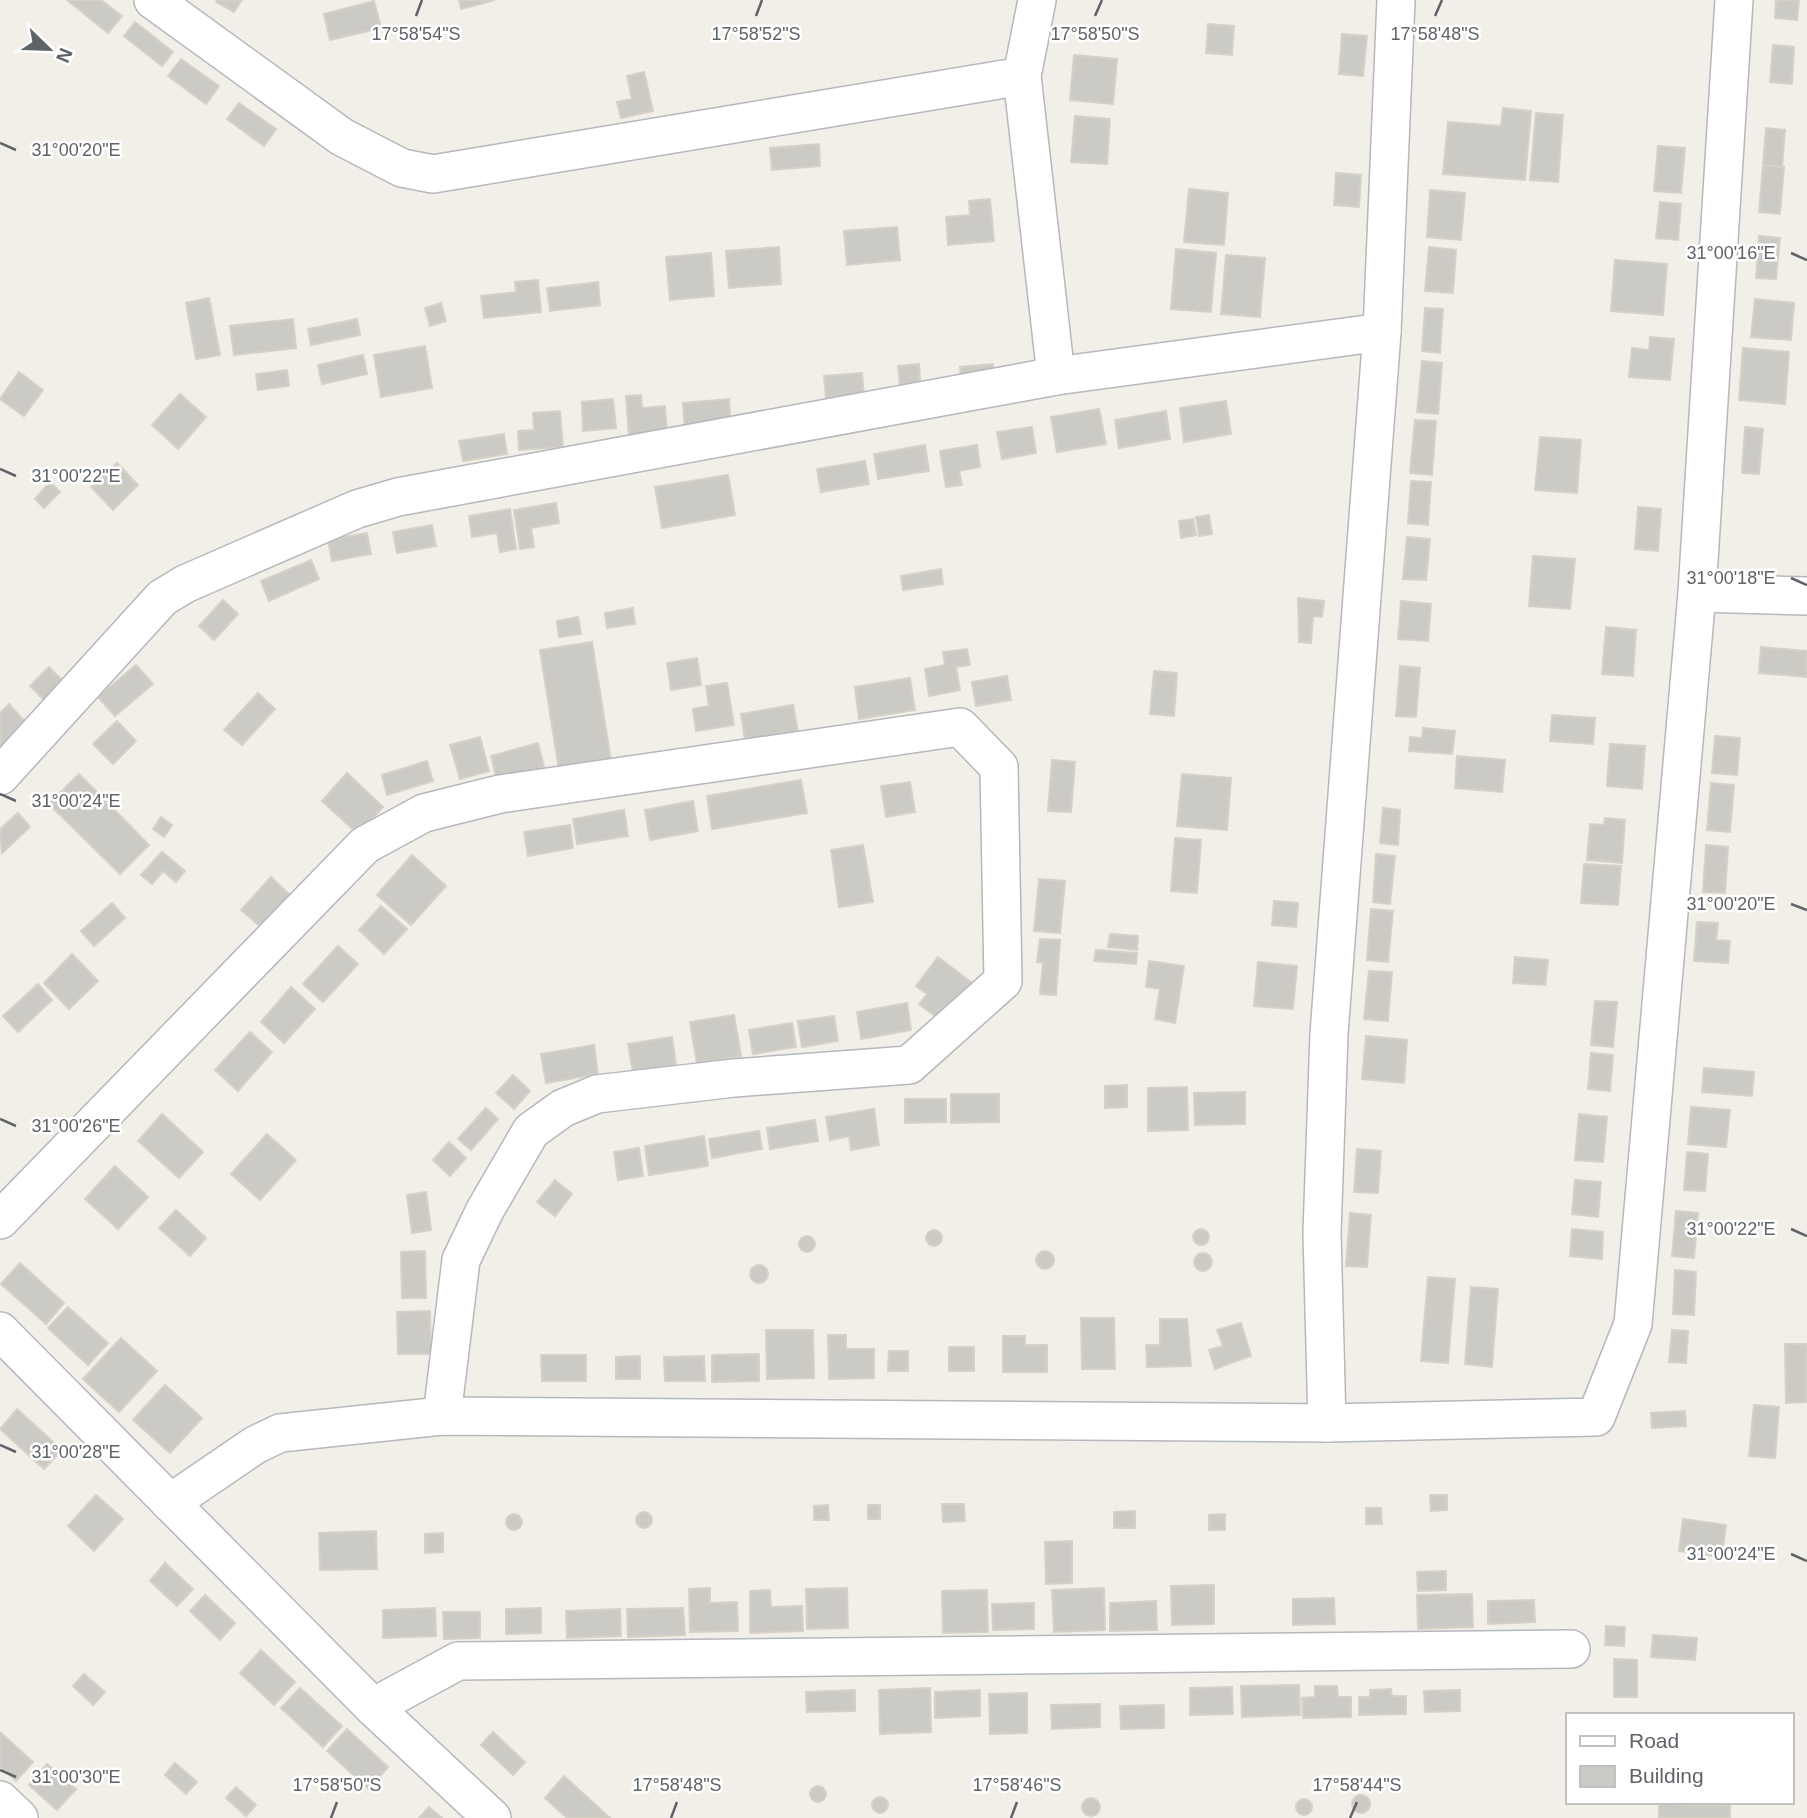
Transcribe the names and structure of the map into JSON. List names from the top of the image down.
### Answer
{
  "legend": ["Road", "Building"],
  "north": "bottom right",
  "coordinates": [
    "17°58'54\"S",
    "17°58'52\"S",
    "17°58'50\"S",
    "17°58'48\"S",
    "31°00'20\"E",
    "31°00'16\"E",
    "31°00'22\"E",
    "31°00'18\"E",
    "31°00'24\"E",
    "31°00'26\"E",
    "31°00'28\"E",
    "31°00'30\"E",
    "17°58'46\"S",
    "17°58'44\"S"
  ]
}
